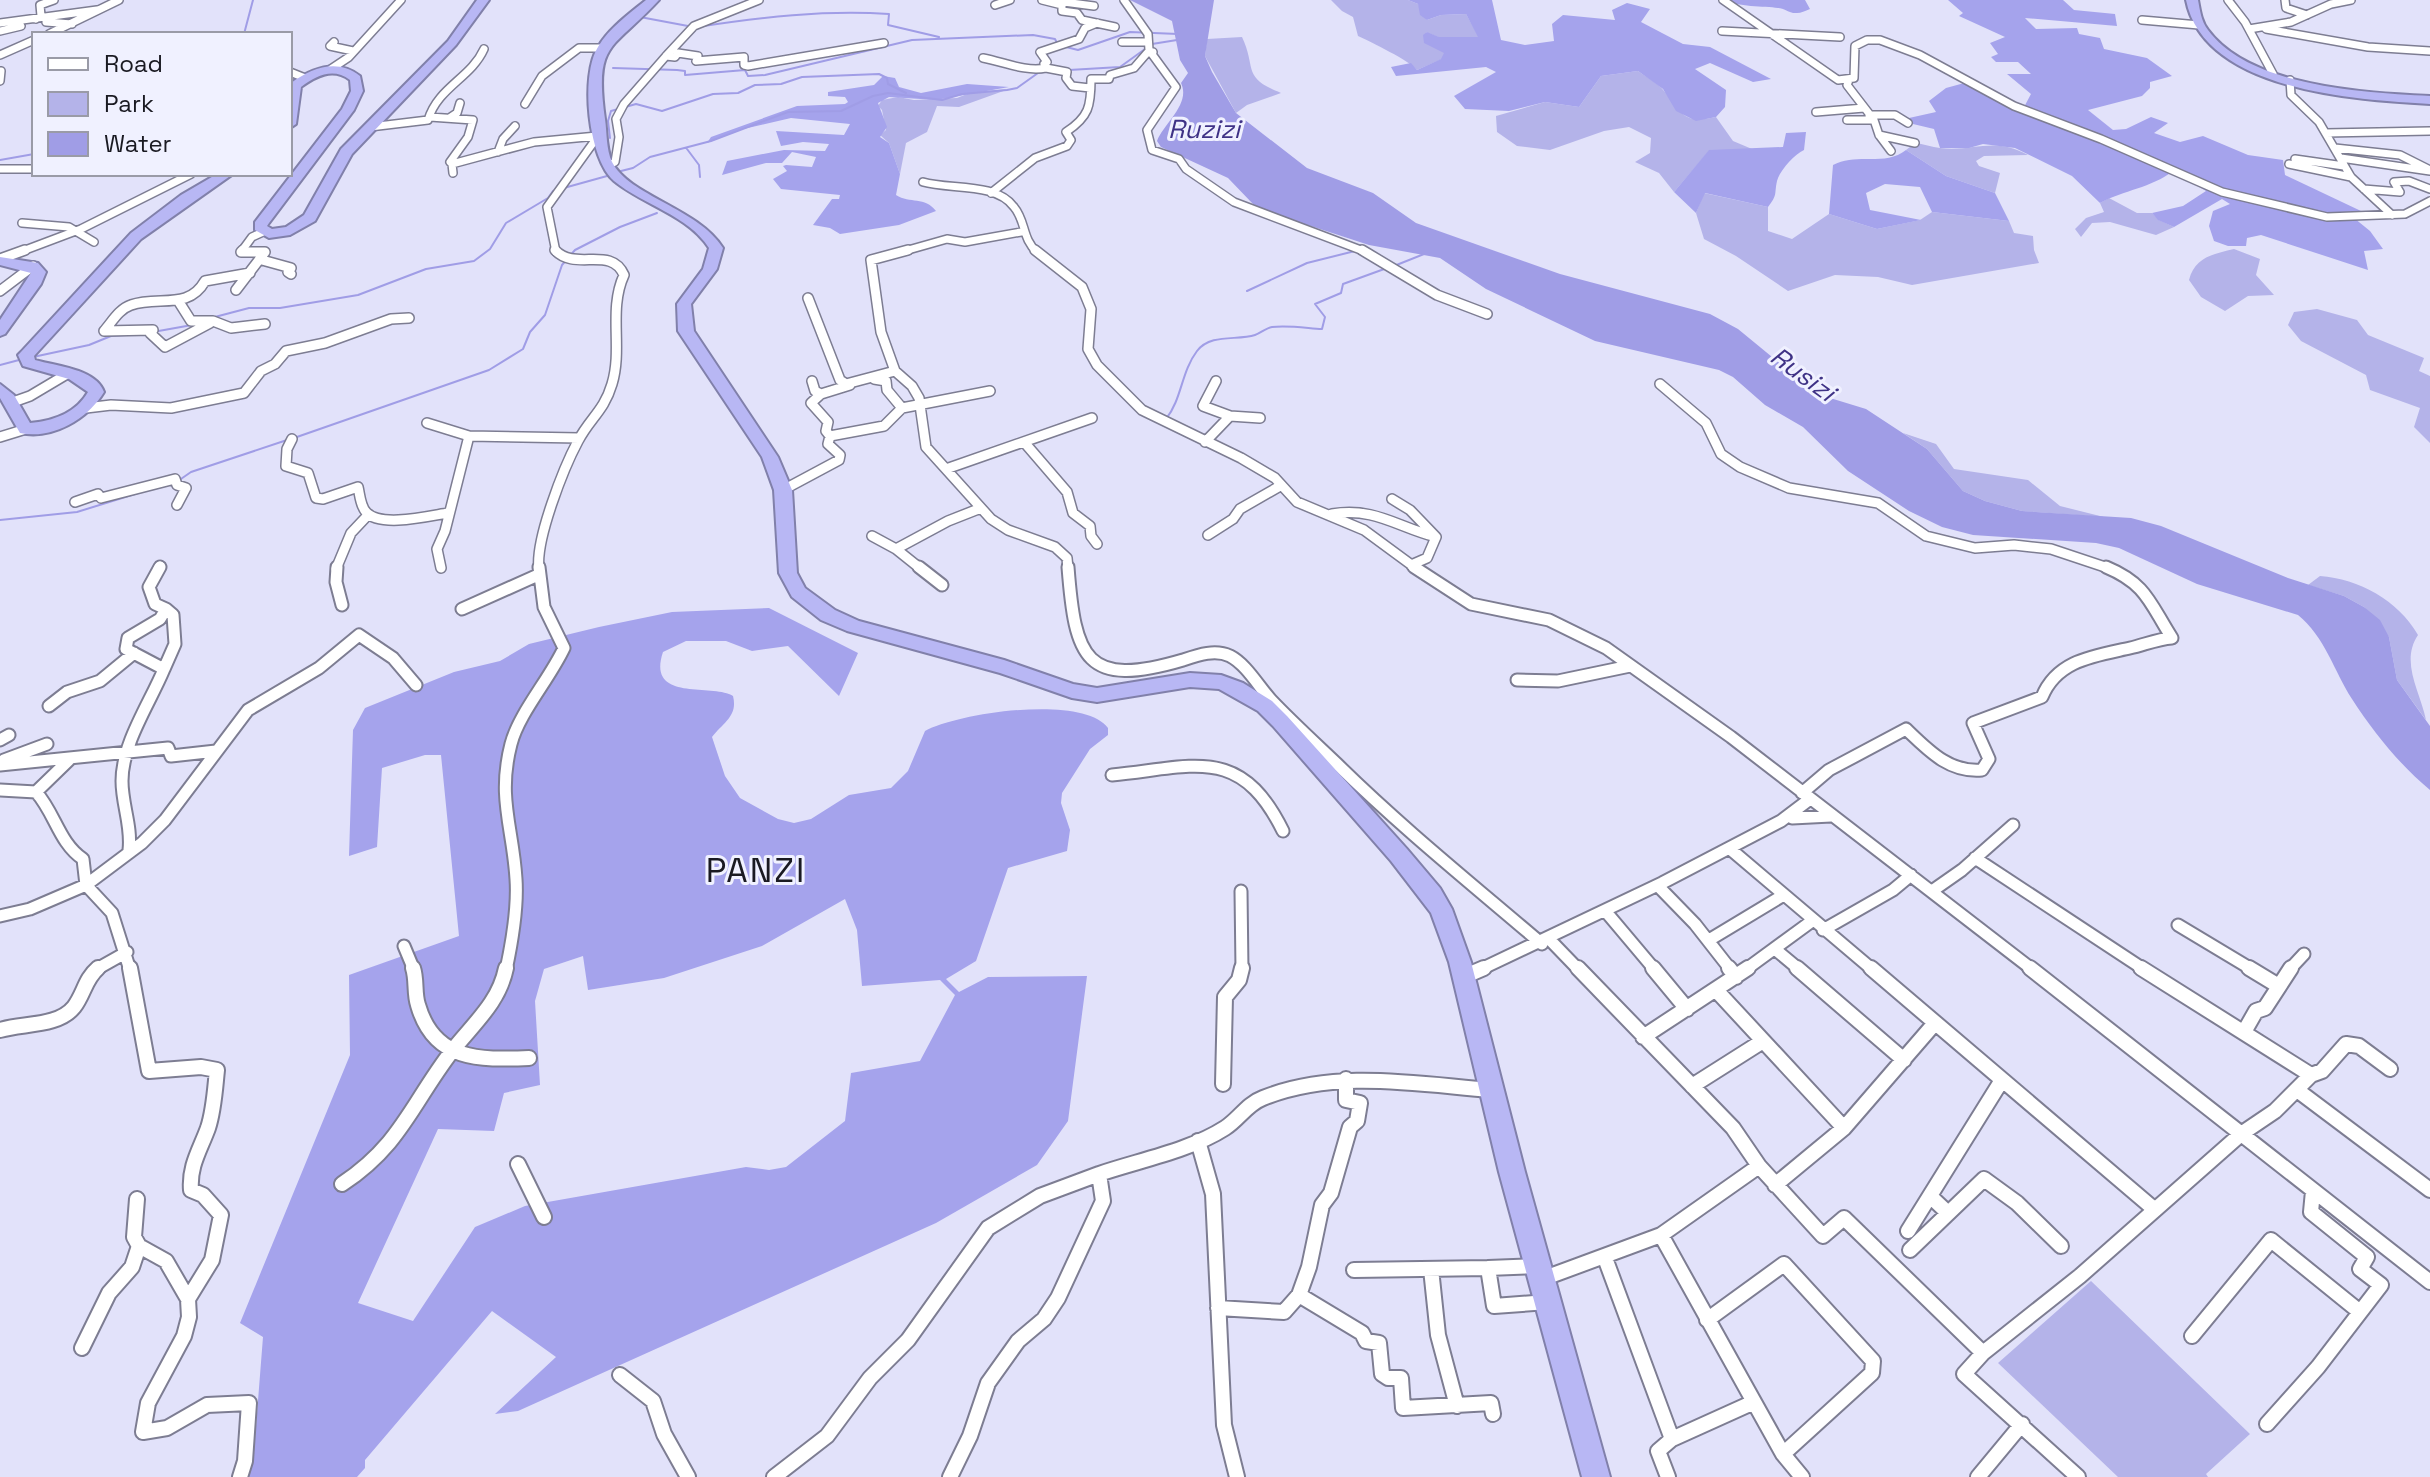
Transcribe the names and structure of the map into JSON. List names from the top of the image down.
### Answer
{
  "districts": ["PANZI"],
  "water": ["Ruzizi", "Rusizi"],
  "legend": ["Road", "Park", "Water"]
}
